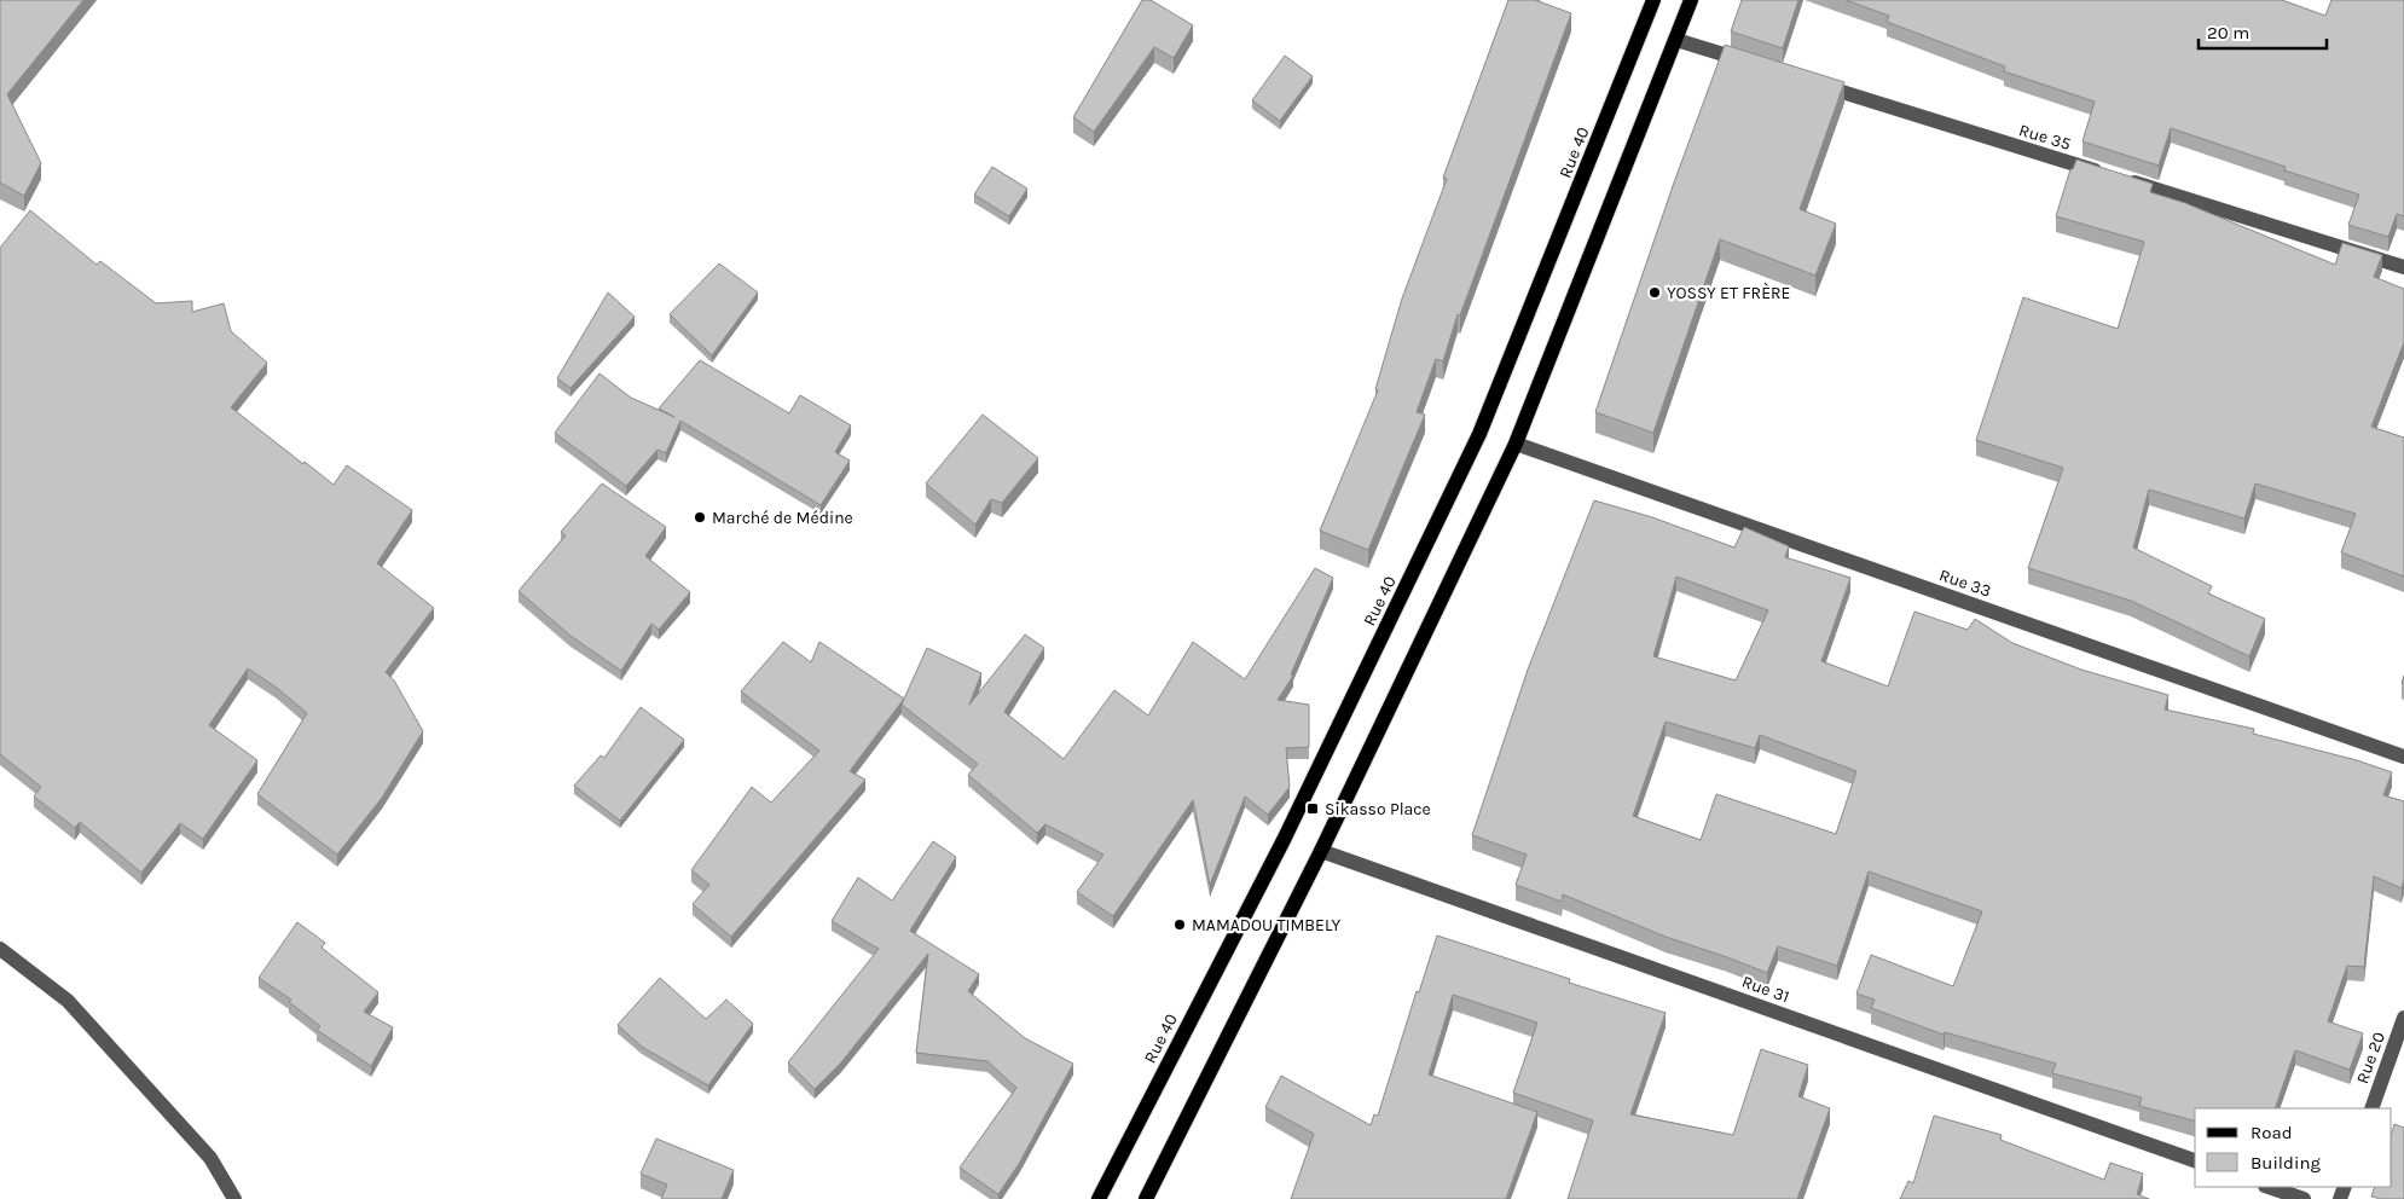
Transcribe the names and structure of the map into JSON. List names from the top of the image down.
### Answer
{
  "streets": {
    "main road": ["Rue 40"],
    "street": [
      "Rue 35",
      "Rue 33",
      "Rue 31",
      "Rue 20"
    ]
  },
  "places": {
    "other": ["YOSSY ET FRÈRE", "Marché de Médine", "MAMADOU TIMBELY"],
    "transit": ["Sikasso Place"]
  },
  "legend": ["Road", "Building"],
  "scale_bar": "20 m"
}
